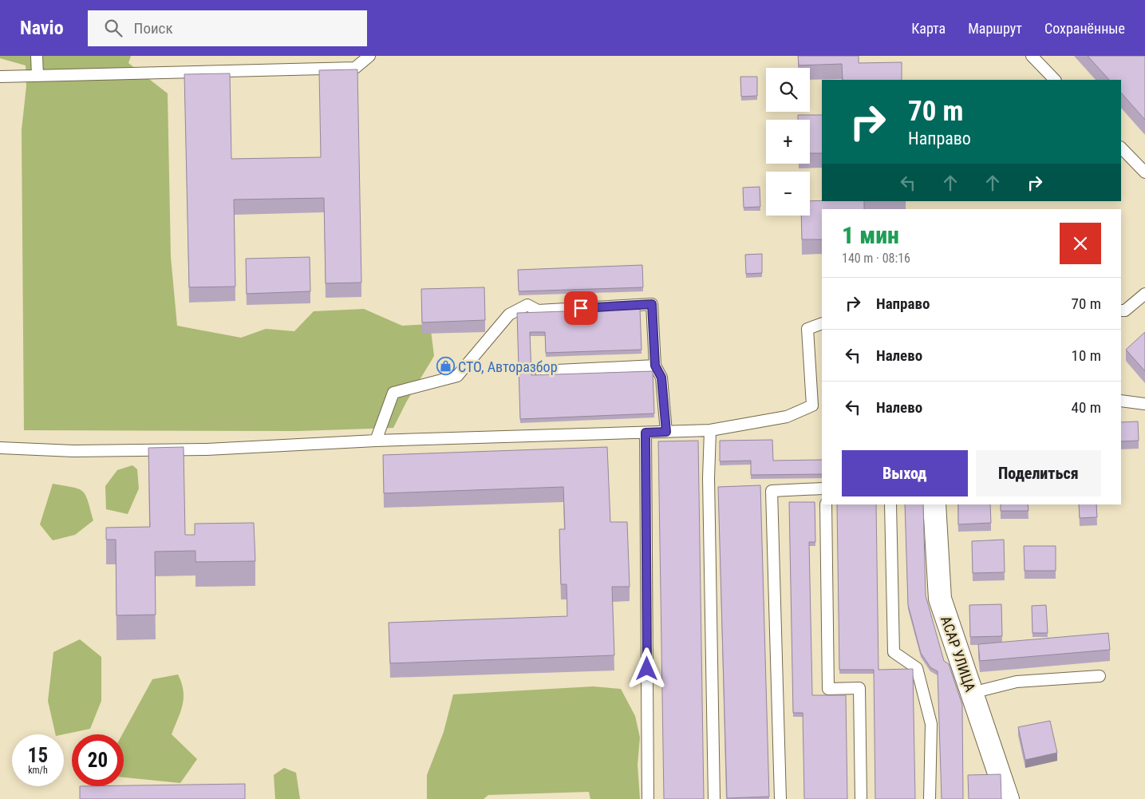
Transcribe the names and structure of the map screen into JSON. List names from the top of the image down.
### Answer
{
  "streets": {
    "street": ["АСАР УЛИЦА"]
  },
  "places": {
    "shop": ["СТО, Авторазбор"]
  },
  "page": {
    "header": "Navio",
    "search": "Поиск",
    "nav": ["Карта", "Маршрут", "Сохранённые"],
    "map_buttons": ["+", "−"],
    "turn": ["70 m", "Направо"],
    "heading": ["1 мин", "140 m · 08:16"],
    "list": [
      {
        "name": "Направо",
        "value": "70 m"
      },
      {
        "name": "Налево",
        "value": "10 m"
      },
      {
        "name": "Налево",
        "value": "40 m"
      }
    ],
    "buttons": ["Выход", "Поделиться"],
    "speed": "15 km/h",
    "limit": "20"
  }
}
